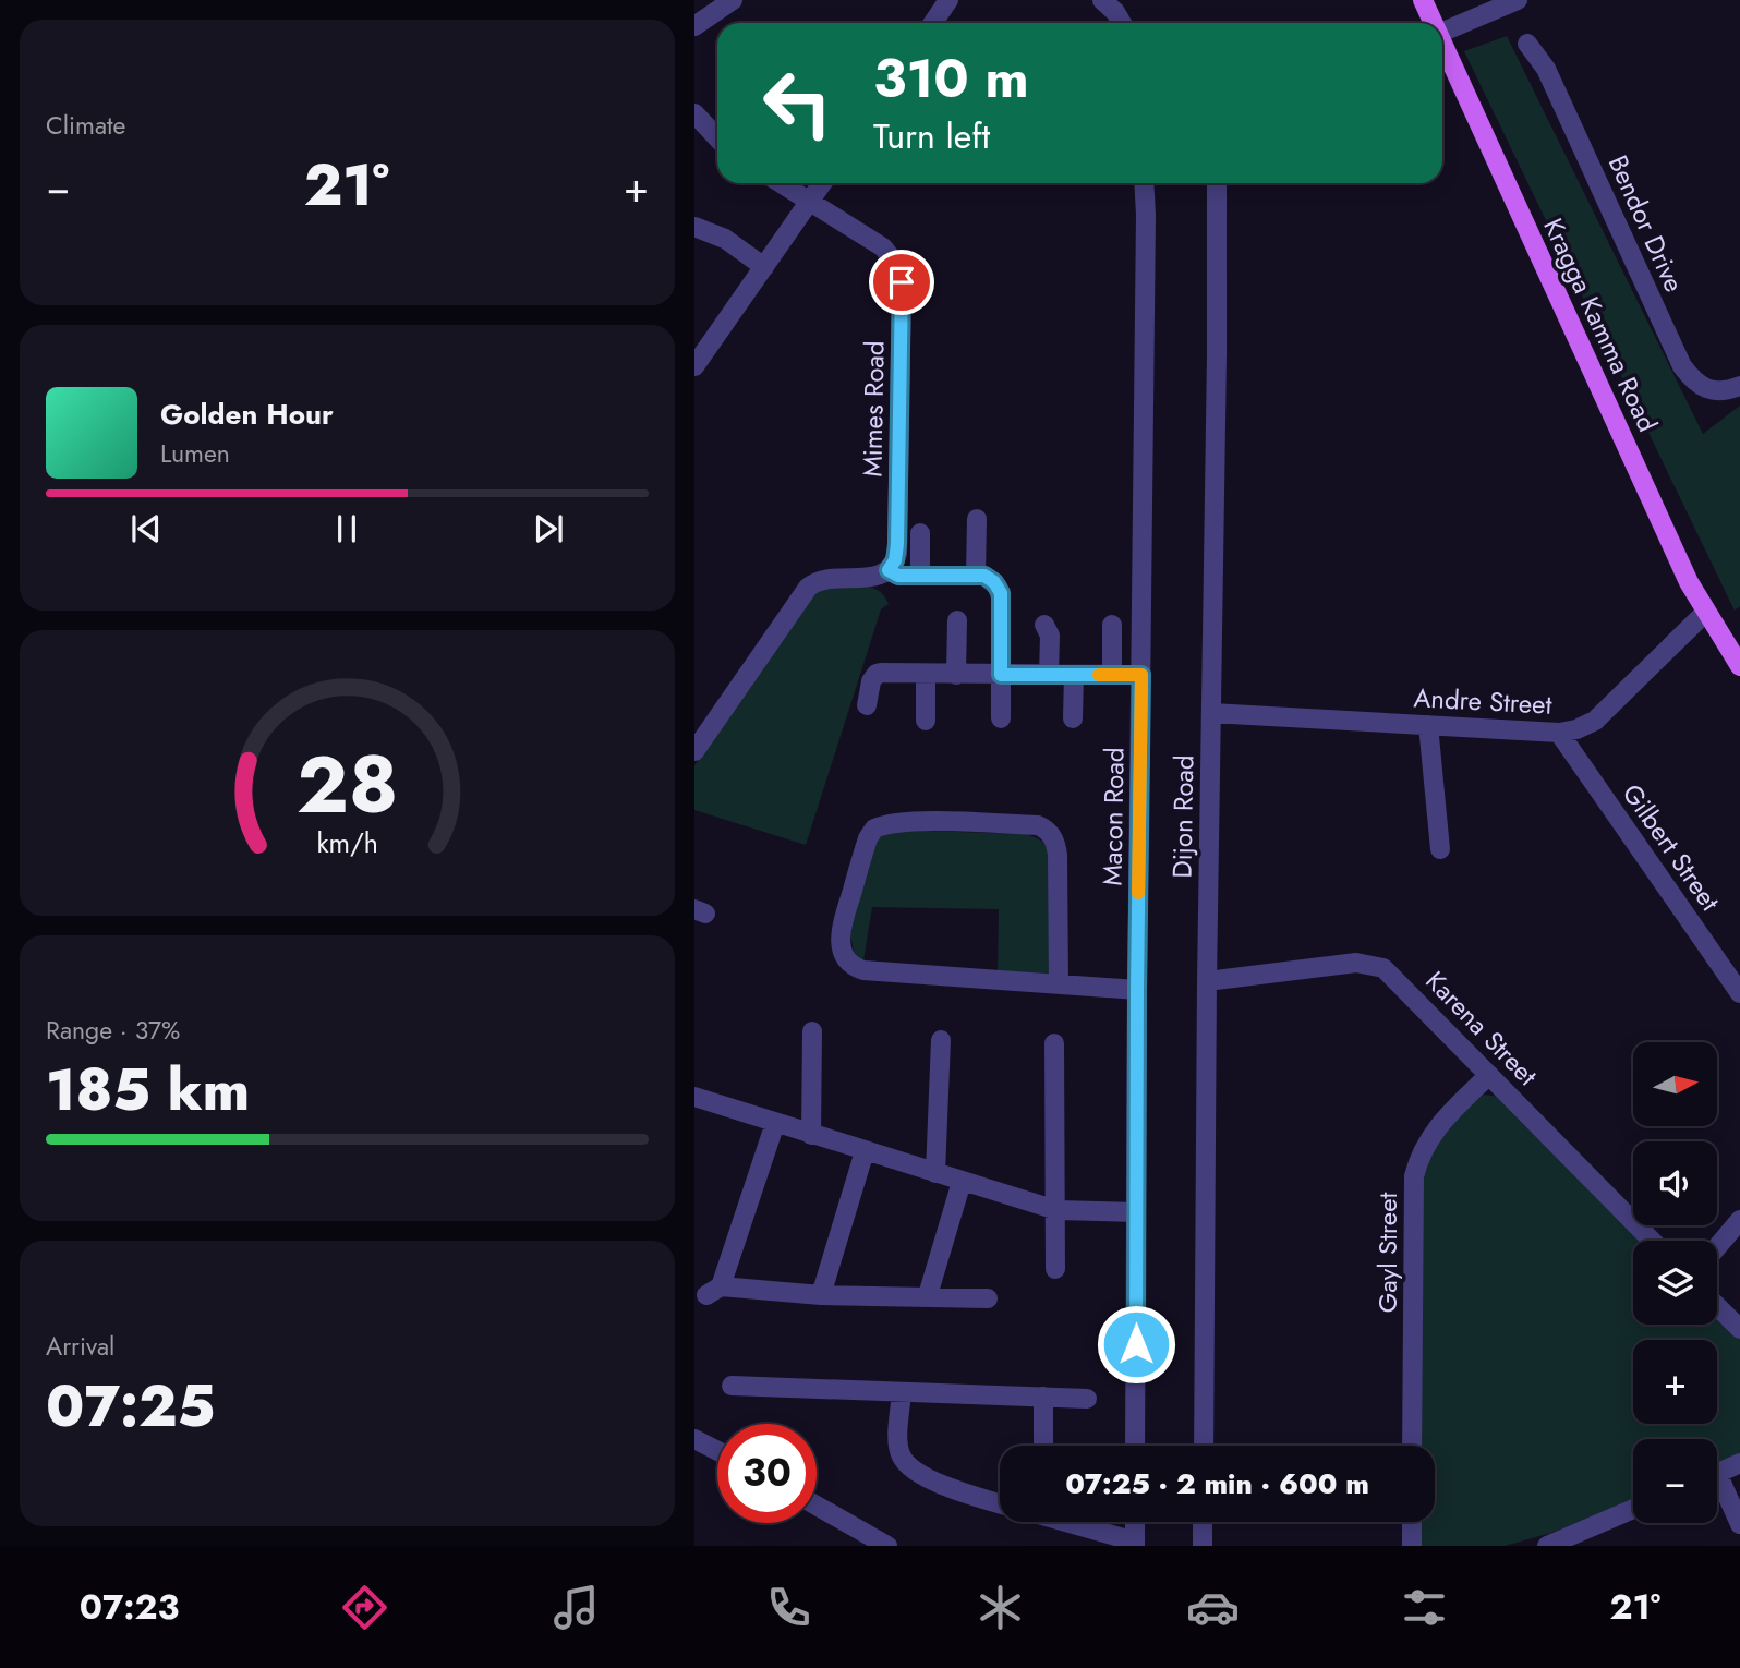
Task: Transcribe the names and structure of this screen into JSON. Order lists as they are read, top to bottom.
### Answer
{
  "streets": {
    "main road": ["Kragga Kamma Road"],
    "street": [
      "Bendor Drive",
      "Mimes Road",
      "Andre Street",
      "Macon Road",
      "Dijon Road",
      "Gilbert Street",
      "Karena Street",
      "Gayl Street"
    ]
  },
  "crossings": [
    ["Kragga Kamma Road", "Andre Street"],
    ["Andre Street", "Dijon Road"],
    ["Andre Street", "Gilbert Street"],
    ["Dijon Road", "Karena Street"],
    ["Karena Street", "Gayl Street"]
  ],
  "north": "right",
  "page": {
    "tile": [
      "Climate",
      ["Range · 37%", "185 km"],
      ["Arrival", "07:25"]
    ],
    "turn": ["310 m", "Turn left"],
    "heat": ["−", "21°", "+"],
    "song": ["Golden Hour", "Lumen"],
    "map_buttons": ["+", "−"],
    "limit": "30",
    "trip": "07:25 · 2 min · 600 m",
    "tabs": ["07:23", "21°"],
    "gauge": ["28", "km/h"]
  }
}
